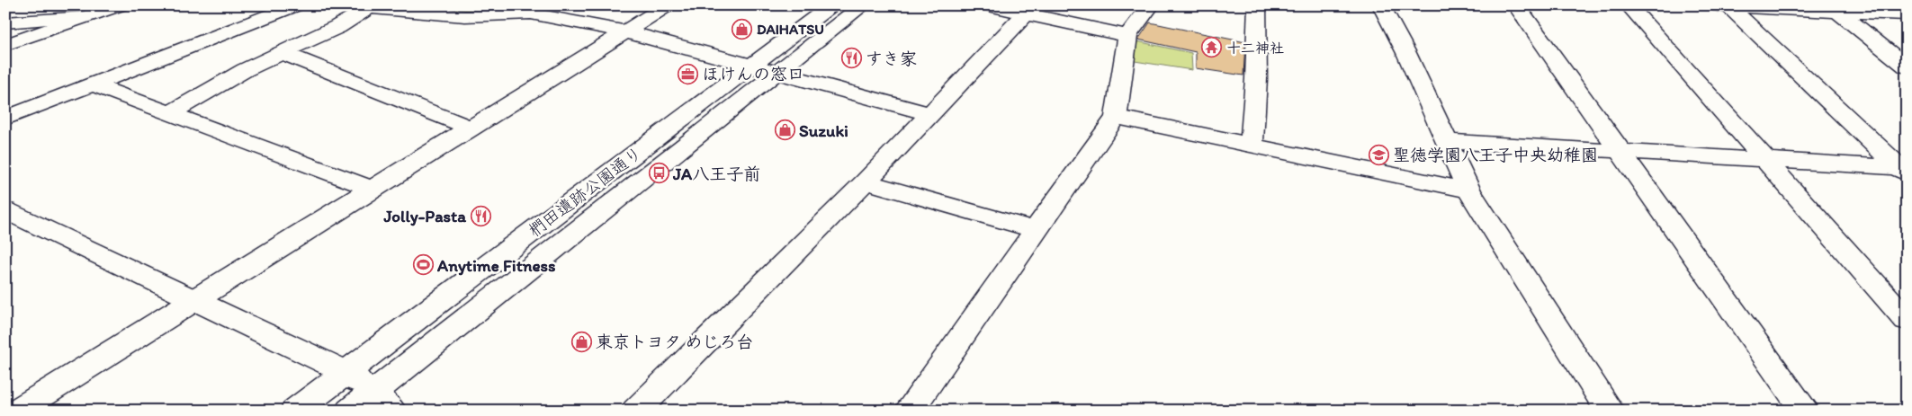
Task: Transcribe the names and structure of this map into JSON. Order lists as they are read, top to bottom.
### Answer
{
  "streets": {
    "street": ["椚田遺跡公園通り"]
  },
  "places": {
    "shop": ["DAIHATSU", "Suzuki", "東京トヨタ めじろ台"],
    "temple": ["十二神社"],
    "restaurant": ["すき家", "Jolly-Pasta"],
    "office": ["ほけんの窓口"],
    "school or university": ["聖徳学園八王子中央幼稚園"],
    "bus stop": ["JA八王子前"],
    "sports": ["Anytime Fitness"]
  }
}
